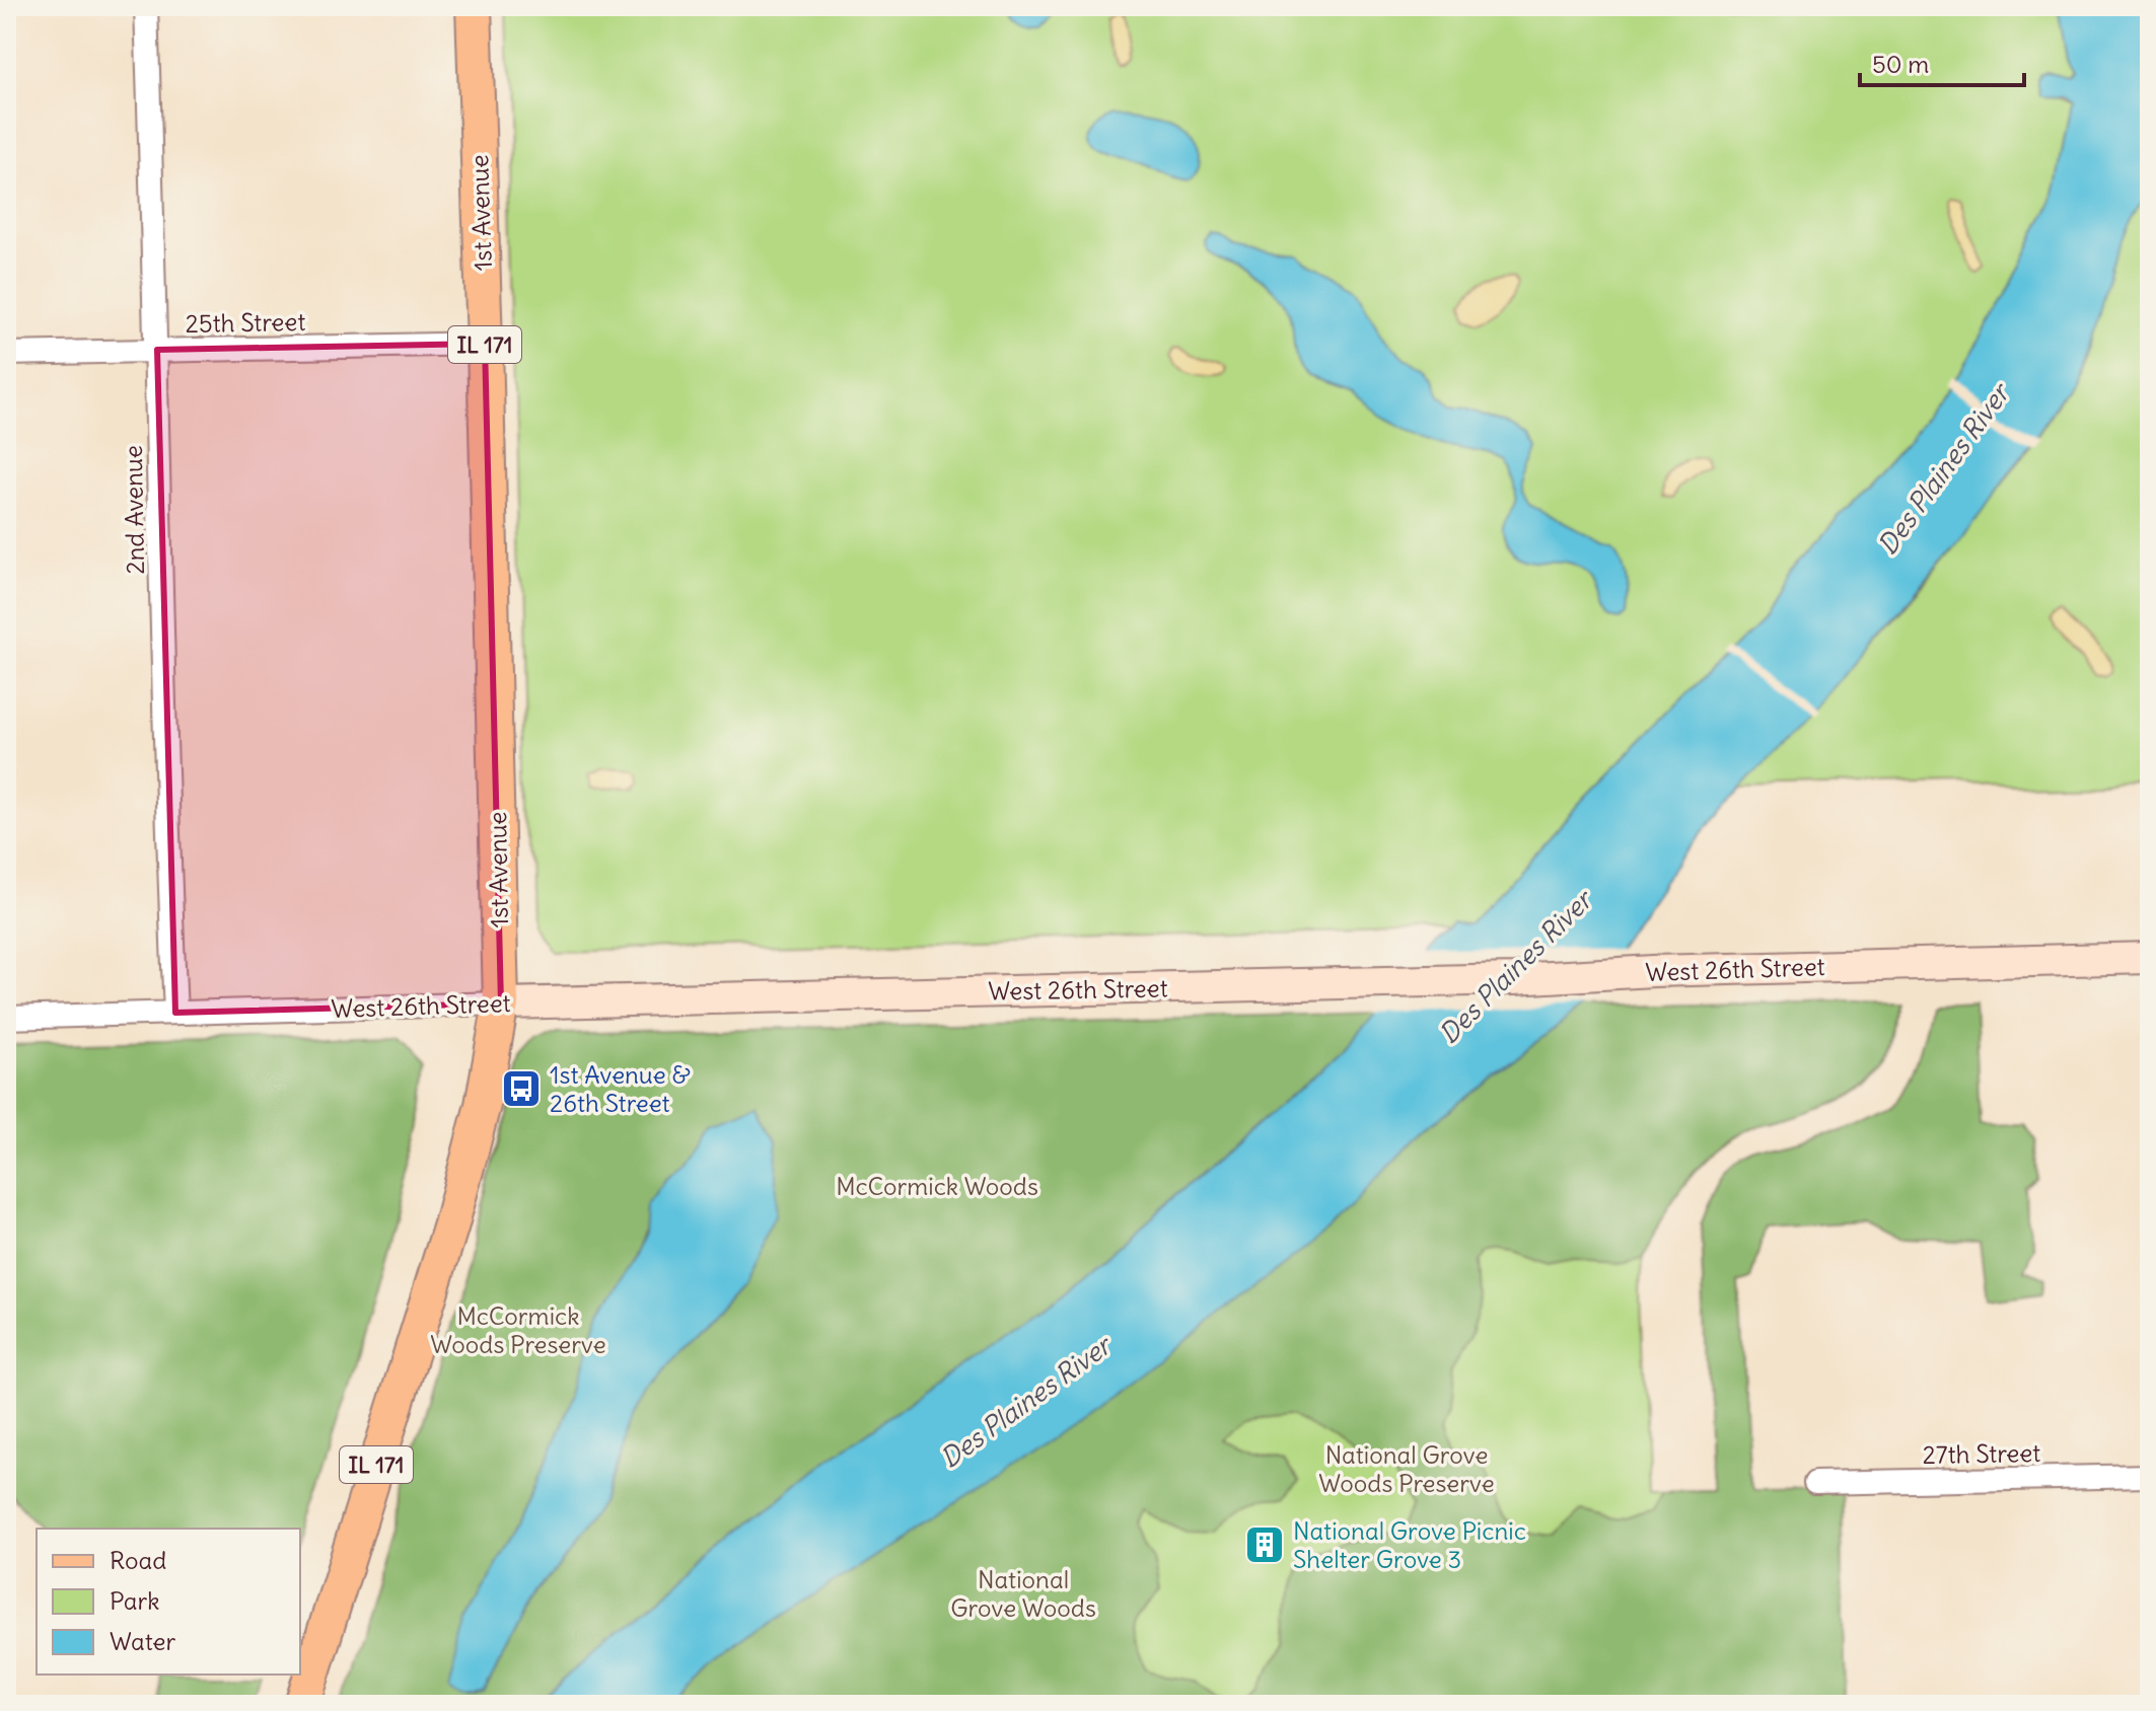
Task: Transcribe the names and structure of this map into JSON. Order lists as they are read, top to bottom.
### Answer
{
  "streets": {
    "main road": ["1st Avenue", "IL 171", "West 26th Street"],
    "street": ["25th Street", "2nd Avenue", "27th Street"]
  },
  "crossings": [
    ["1st Avenue", "25th Street"],
    ["1st Avenue", "West 26th Street"],
    ["25th Street", "2nd Avenue"],
    ["2nd Avenue", "West 26th Street"]
  ],
  "water": ["Des Plaines River"],
  "parks": [
    "McCormick Woods",
    "McCormick Woods Preserve",
    "National Grove Woods Preserve",
    "National Grove Woods"
  ],
  "places": {
    "bus stop": ["1st Avenue & 26th Street"],
    "building": ["National Grove Picnic Shelter Grove 3"]
  },
  "legend": ["Road", "Park", "Water"],
  "scale_bar": "50 m"
}
